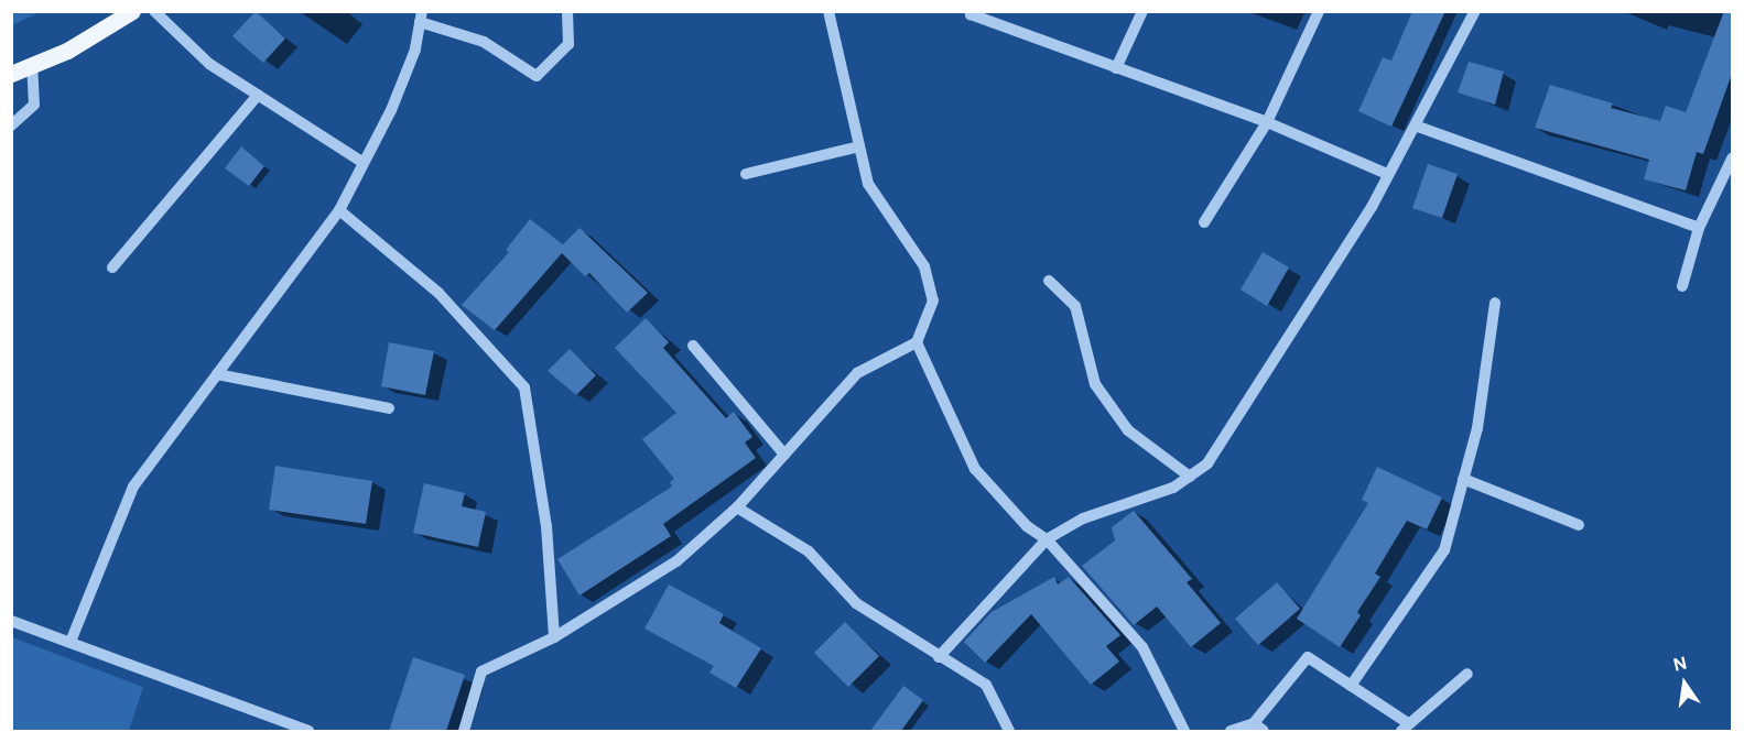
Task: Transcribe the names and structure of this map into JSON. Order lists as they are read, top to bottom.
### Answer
{
  "north": "top"
}
